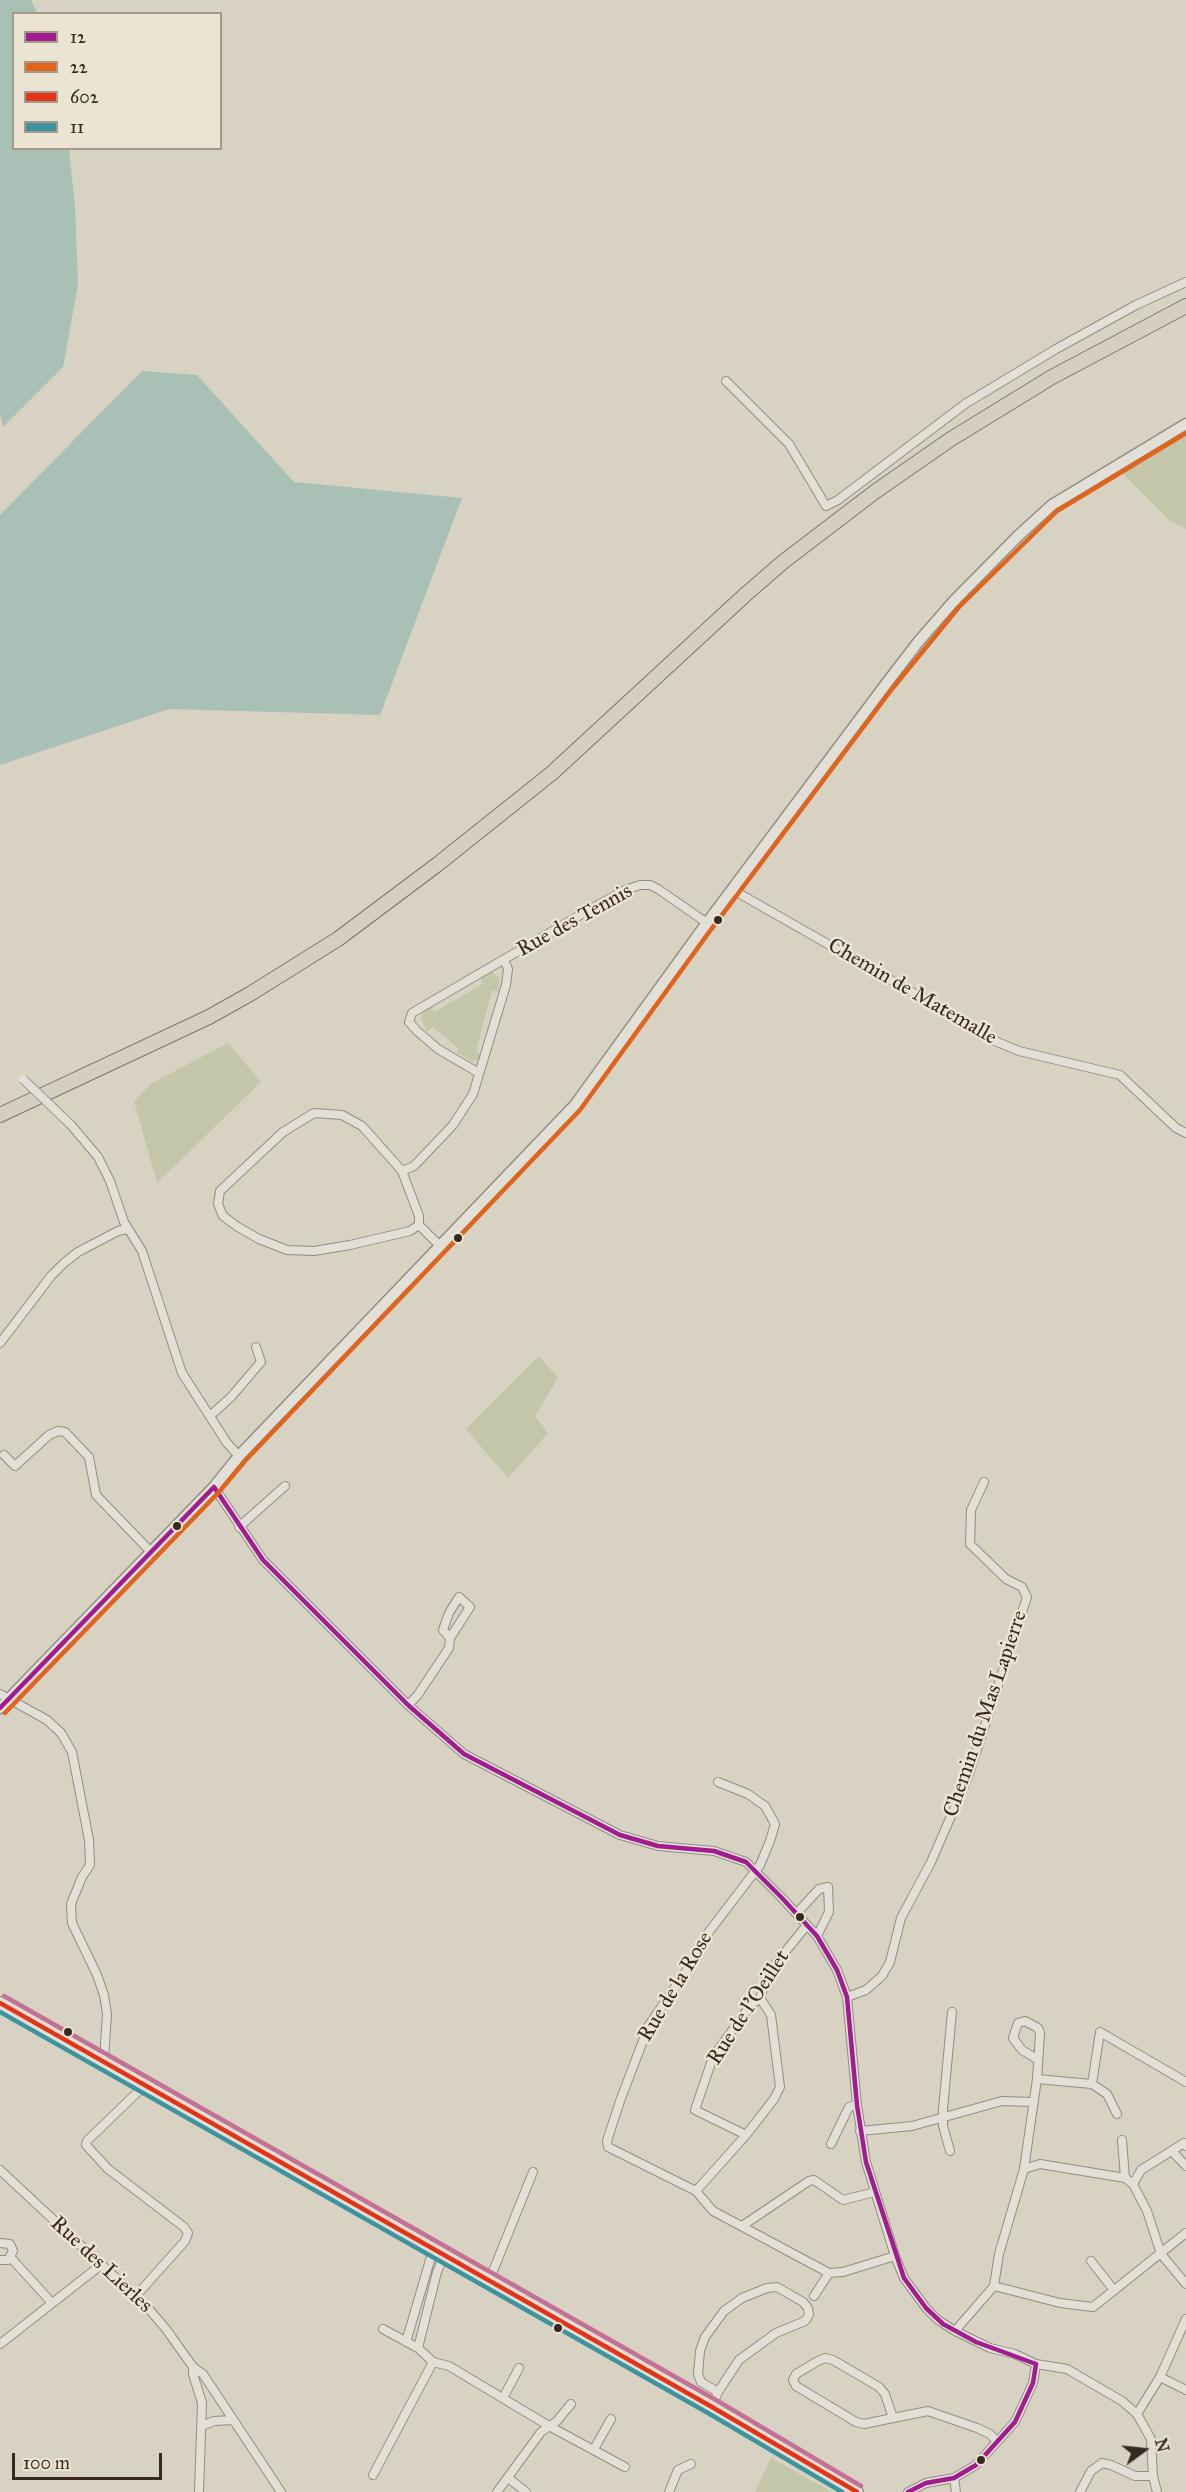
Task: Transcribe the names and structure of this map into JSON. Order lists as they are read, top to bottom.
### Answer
{
  "streets": {
    "street": [
      "Rue des Tennis",
      "Chemin de Matemalle",
      "Chemin du Mas Lapierre",
      "Rue de la Rose",
      "Rue de l'Oeillet",
      "Rue des Lierles"
    ]
  },
  "lines": [
    "transit line 22",
    "transit line 12",
    "transit line 602",
    "transit line 11"
  ],
  "legend": [
    "12",
    "22",
    "602",
    "11"
  ],
  "scale_bar": "100 m",
  "north": "right"
}
